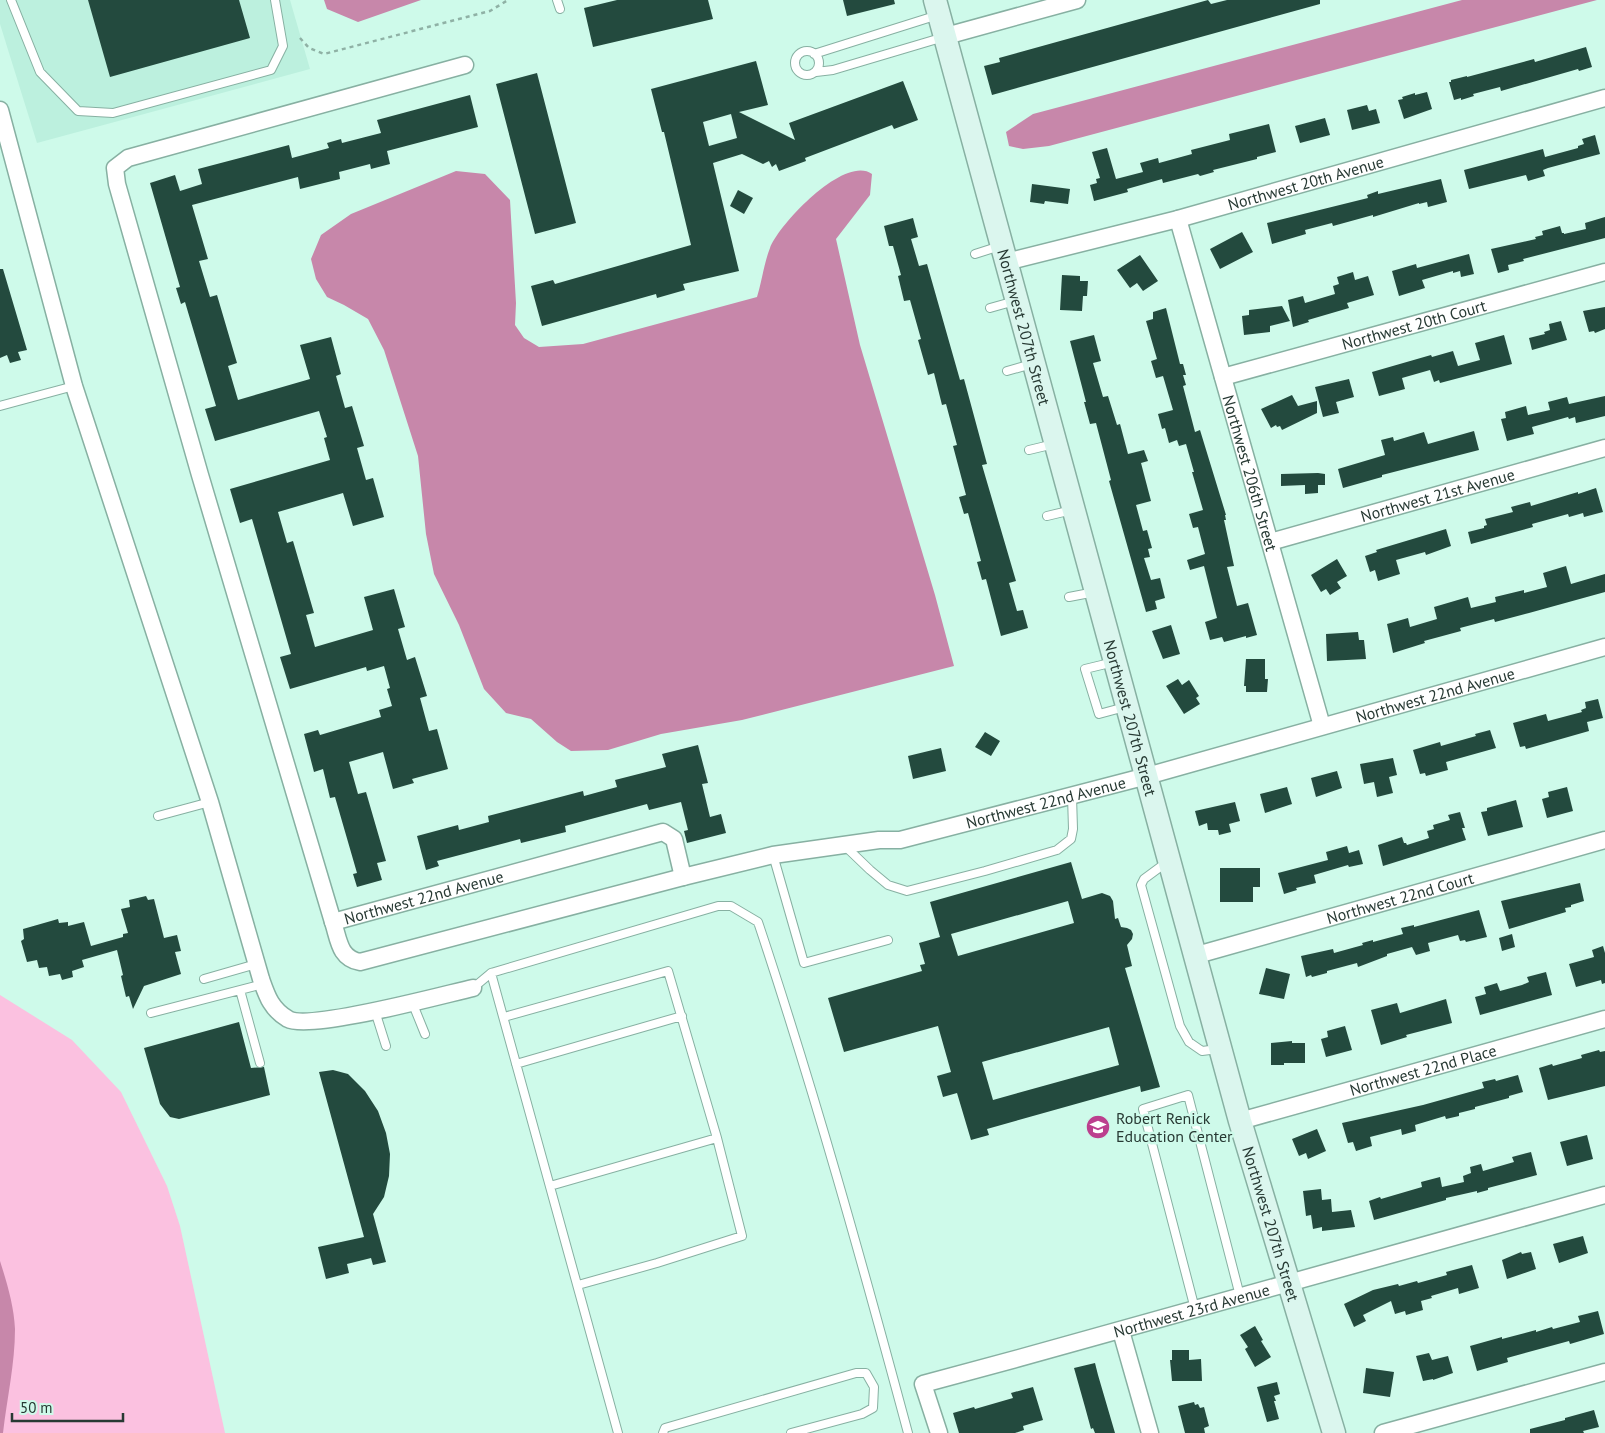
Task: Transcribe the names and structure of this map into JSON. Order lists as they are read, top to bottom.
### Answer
{
  "streets": {
    "street": [
      "Northwest 20th Avenue",
      "Northwest 20th Court",
      "Northwest 207th Street",
      "Northwest 206th Street",
      "Northwest 21st Avenue",
      "Northwest 22nd Avenue",
      "Northwest 22nd Court",
      "Northwest 22nd Place",
      "Northwest 23rd Avenue"
    ]
  },
  "crossings": [
    ["Northwest 20th Avenue", "Northwest 207th Street"],
    ["Northwest 20th Avenue", "Northwest 206th Street"],
    ["Northwest 20th Court", "Northwest 206th Street"],
    ["Northwest 207th Street", "Northwest 22nd Avenue"],
    ["Northwest 207th Street", "Northwest 22nd Court"],
    ["Northwest 207th Street", "Northwest 22nd Place"],
    ["Northwest 207th Street", "Northwest 23rd Avenue"],
    ["Northwest 206th Street", "Northwest 21st Avenue"],
    ["Northwest 206th Street", "Northwest 22nd Avenue"]
  ],
  "places": {
    "school or university": ["Robert Renick Education Center"]
  },
  "scale_bar": "50 m"
}
